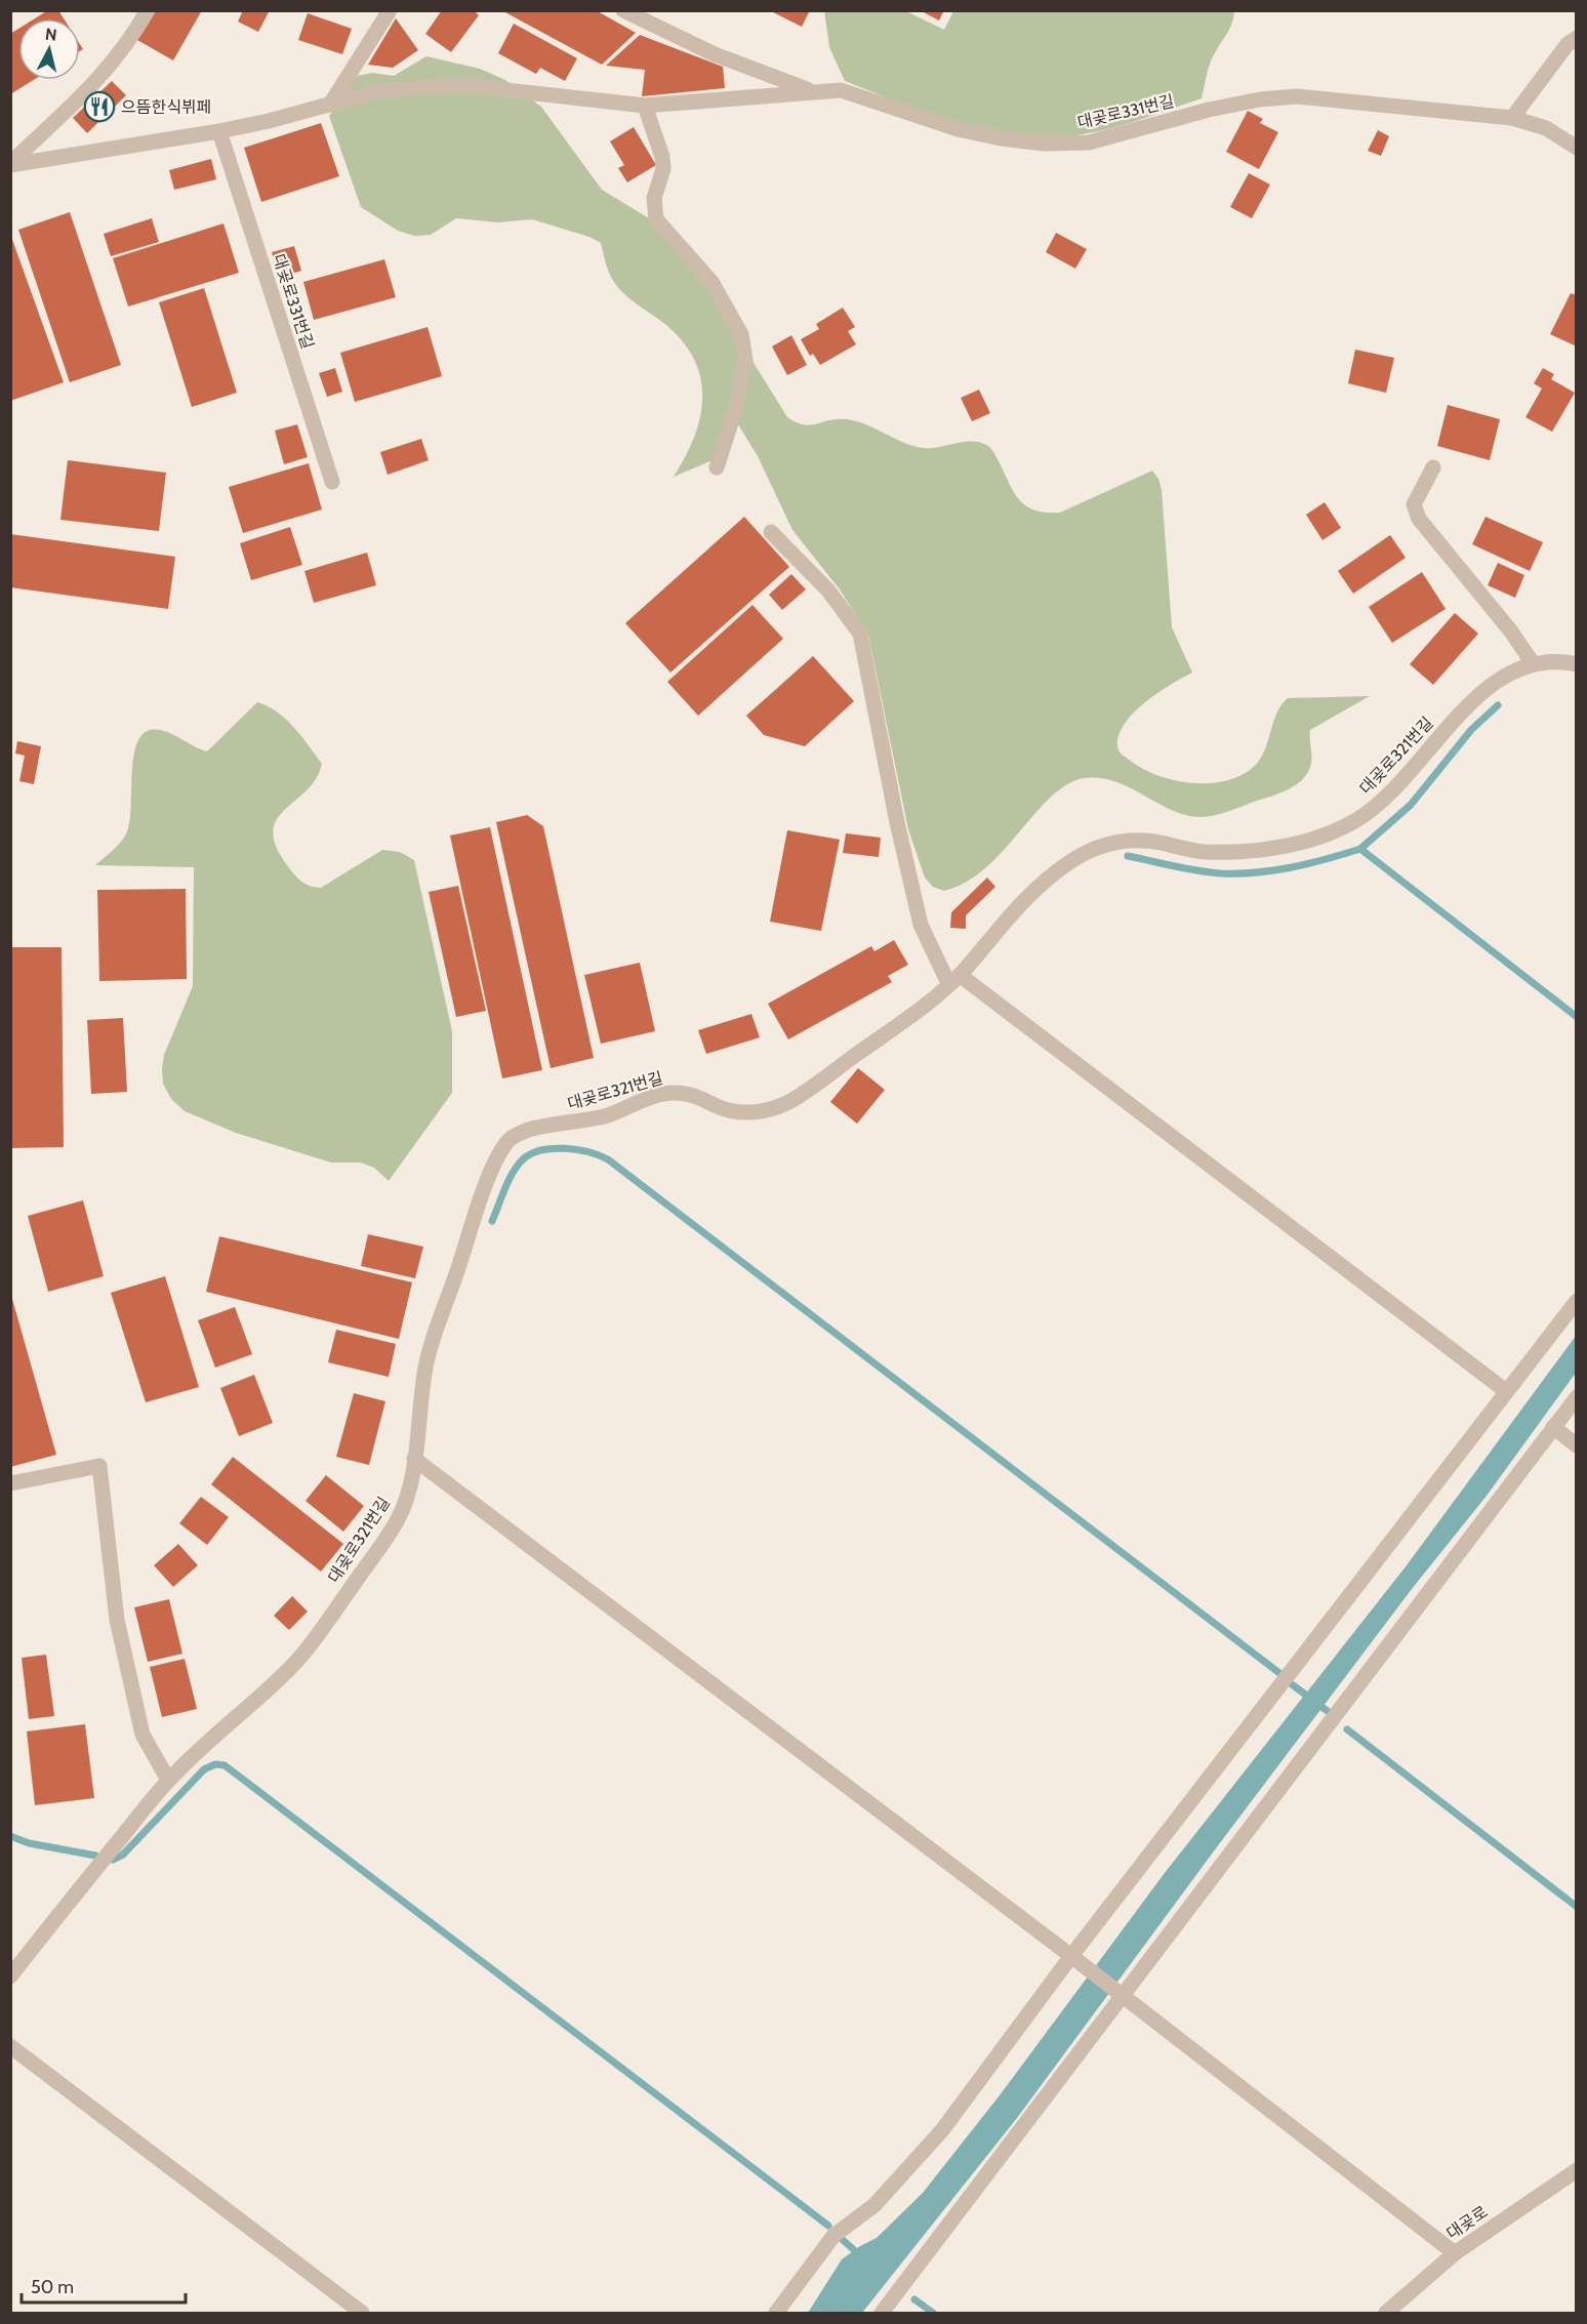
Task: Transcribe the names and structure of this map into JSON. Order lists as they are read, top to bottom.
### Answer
{
  "streets": {
    "lane": ["대곶로331번길", "대곶로321번길", "대곶로"]
  },
  "places": {
    "restaurant": ["으뜸한식뷔페"]
  },
  "scale_bar": "50 m",
  "north": "top"
}
